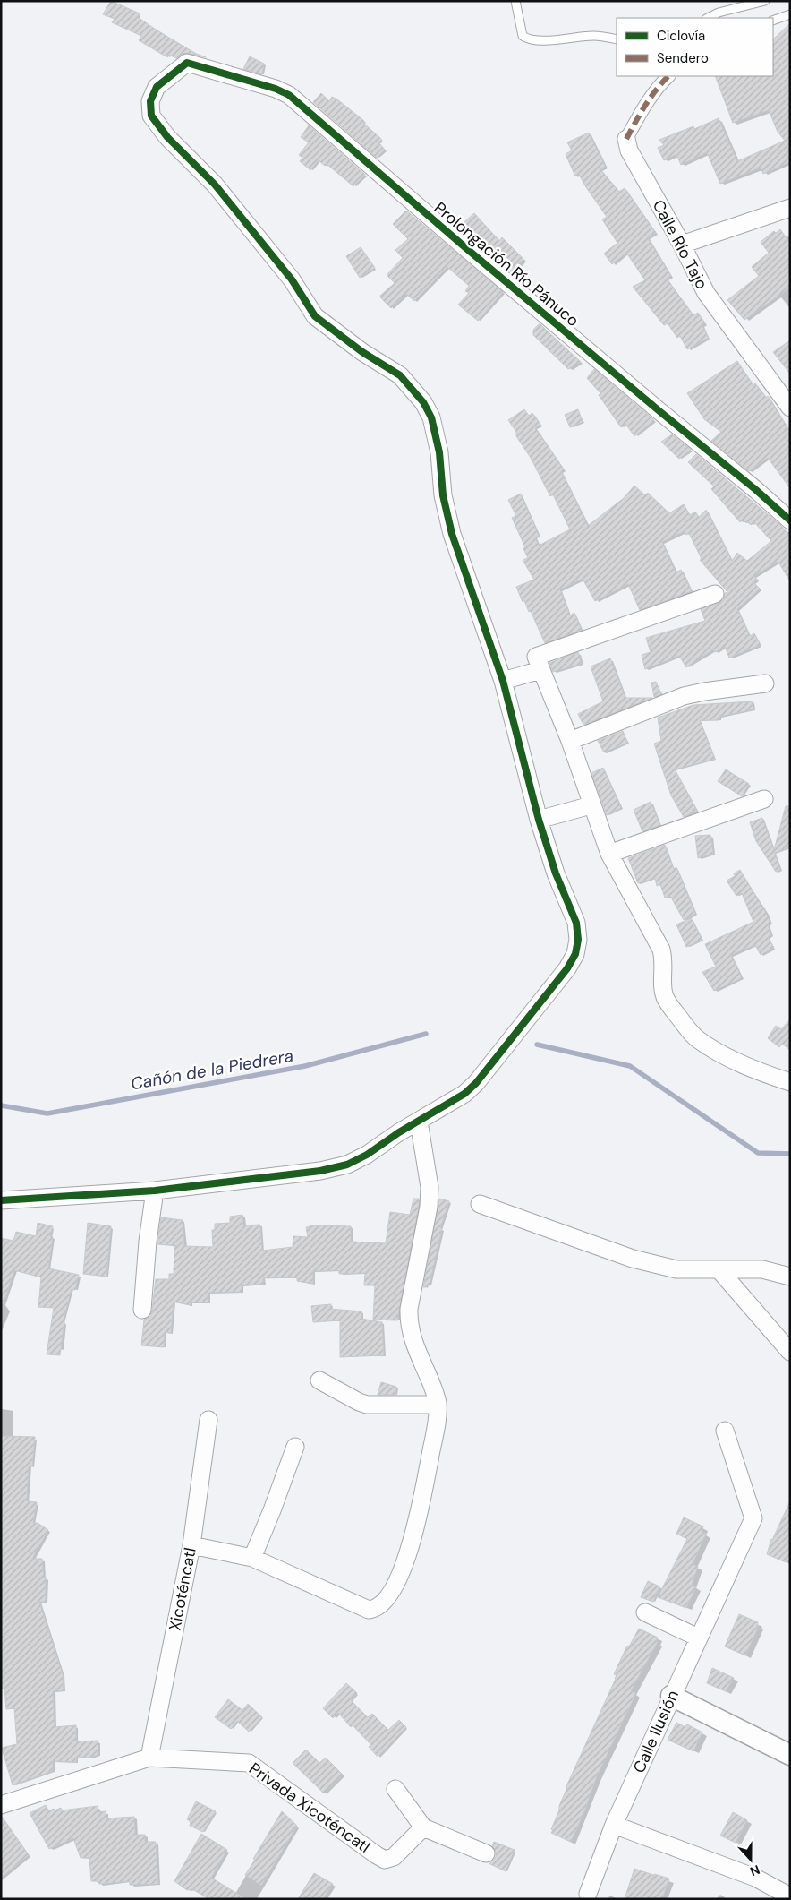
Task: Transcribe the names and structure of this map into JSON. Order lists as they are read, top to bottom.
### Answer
{
  "streets": {
    "street": [
      "Calle Río Tajo",
      "Prolongación Río Pánuco",
      "Xicoténcatl",
      "Calle Ilusión",
      "Privada Xicoténcatl"
    ]
  },
  "crossings": [
    ["Xicoténcatl", "Privada Xicoténcatl"]
  ],
  "water": ["Cañón de la Piedrera"],
  "legend": ["Ciclovía", "Sendero"],
  "north": "bottom"
}
